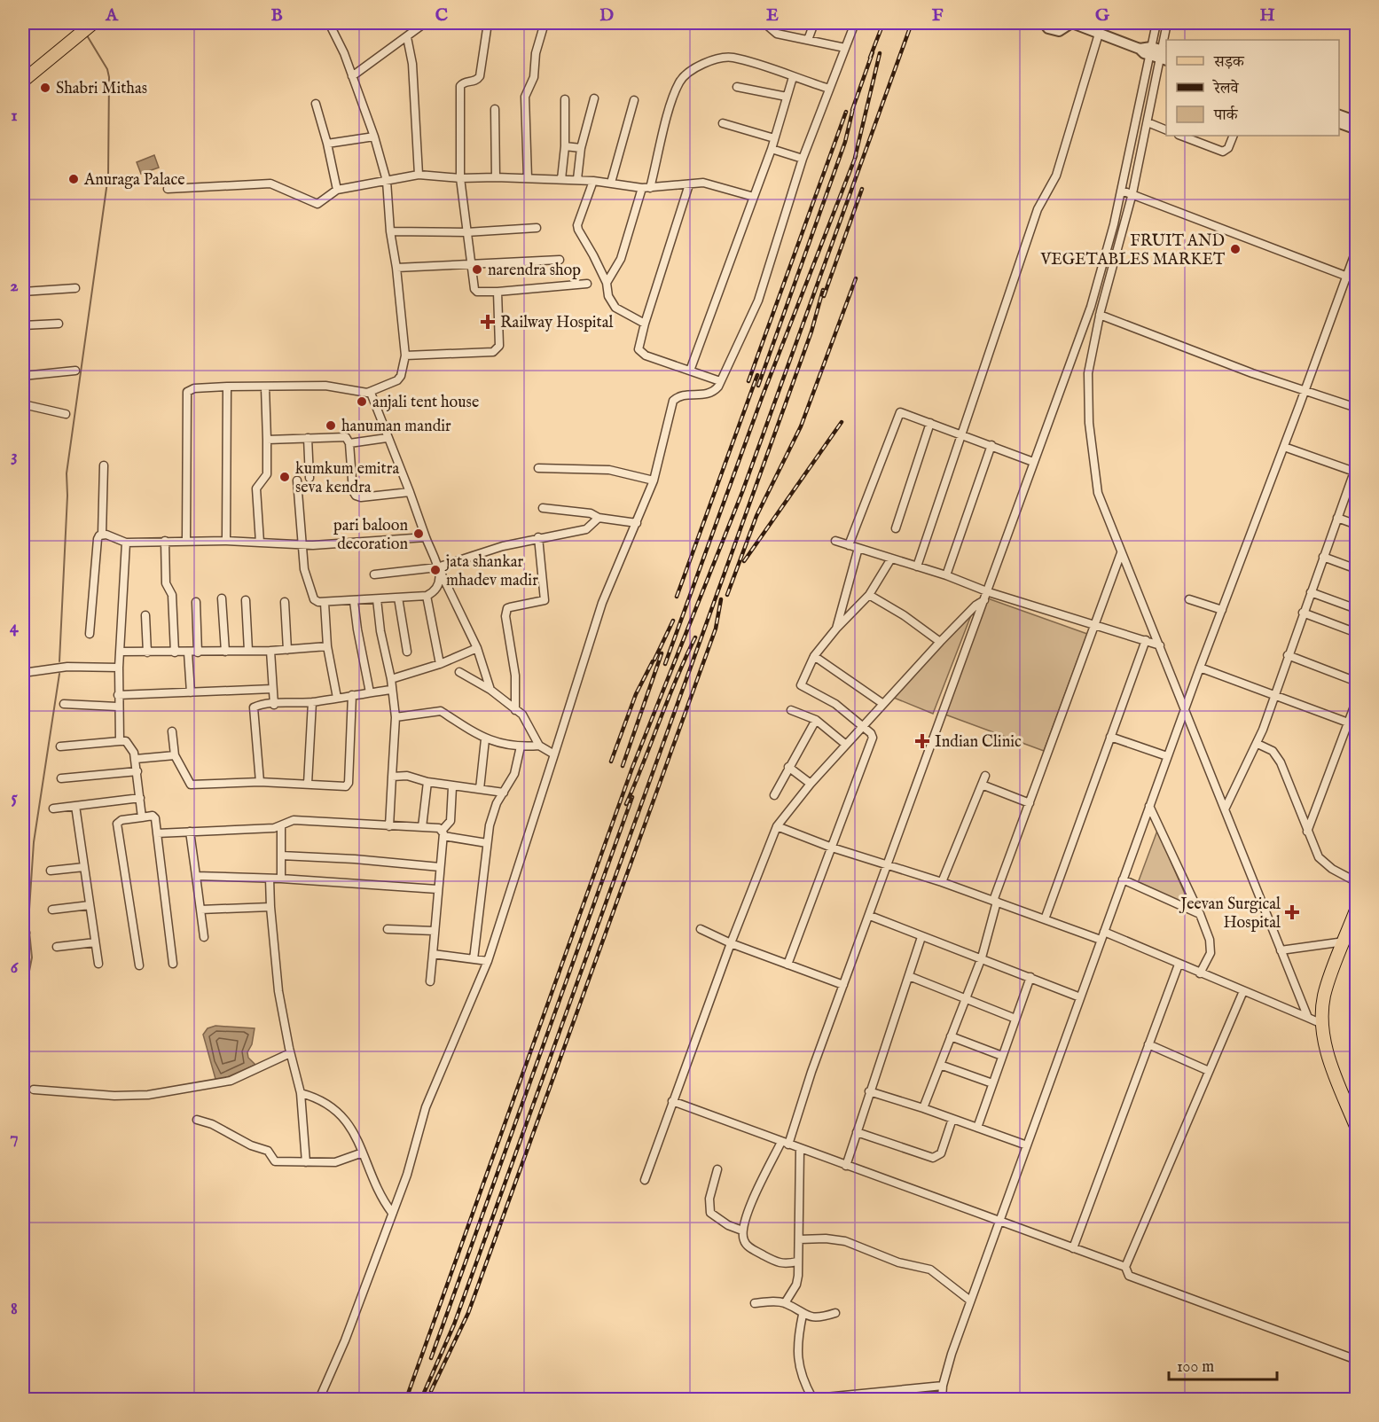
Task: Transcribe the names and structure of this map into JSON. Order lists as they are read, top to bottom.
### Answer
{
  "places": {
    "other": [
      "Shabri Mithas",
      "Anuraga Palace",
      "FRUIT AND VEGETABLES MARKET",
      "narendra shop",
      "anjali tent house",
      "hanuman mandir",
      "kumkum emitra seva kendra",
      "pari baloon decoration",
      "jata shankar mhadev madir"
    ],
    "health": ["Railway Hospital", "Indian Clinic", "Jeevan Surgical Hospital"]
  },
  "legend": ["सड़क", "रेलवे", "पार्क"],
  "scale_bar": "100 m",
  "grid": {
    "columns": [
      "A",
      "B",
      "C",
      "D",
      "E",
      "F",
      "G",
      "H"
    ],
    "rows": [
      "1",
      "2",
      "3",
      "4",
      "5",
      "6",
      "7",
      "8"
    ]
  }
}
